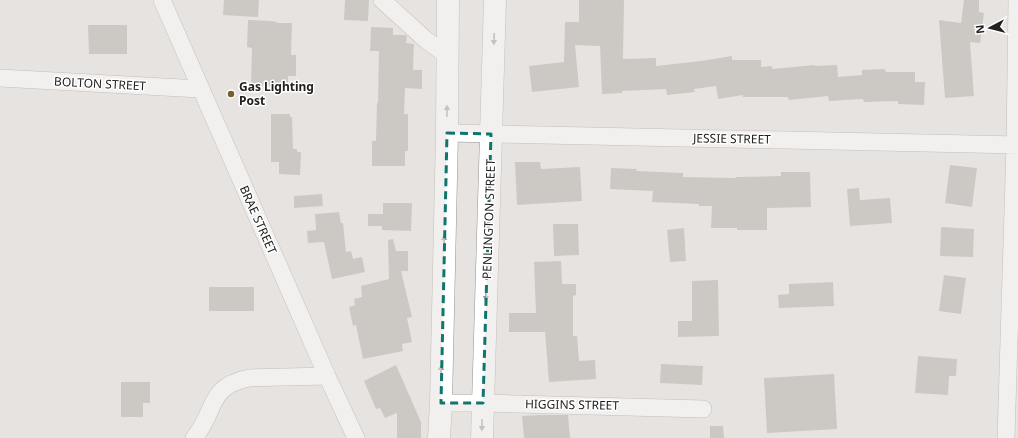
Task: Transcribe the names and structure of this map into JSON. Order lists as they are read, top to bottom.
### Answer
{
  "streets": {
    "street": [
      "BOLTON STREET",
      "JESSIE STREET",
      "PENLINGTON STREET",
      "BRAE STREET",
      "HIGGINS STREET"
    ]
  },
  "crossings": [
    ["BOLTON STREET", "BRAE STREET"],
    ["JESSIE STREET", "PENLINGTON STREET"],
    ["PENLINGTON STREET", "HIGGINS STREET"]
  ],
  "places": ["Gas Lighting Post"],
  "north": "left"
}
